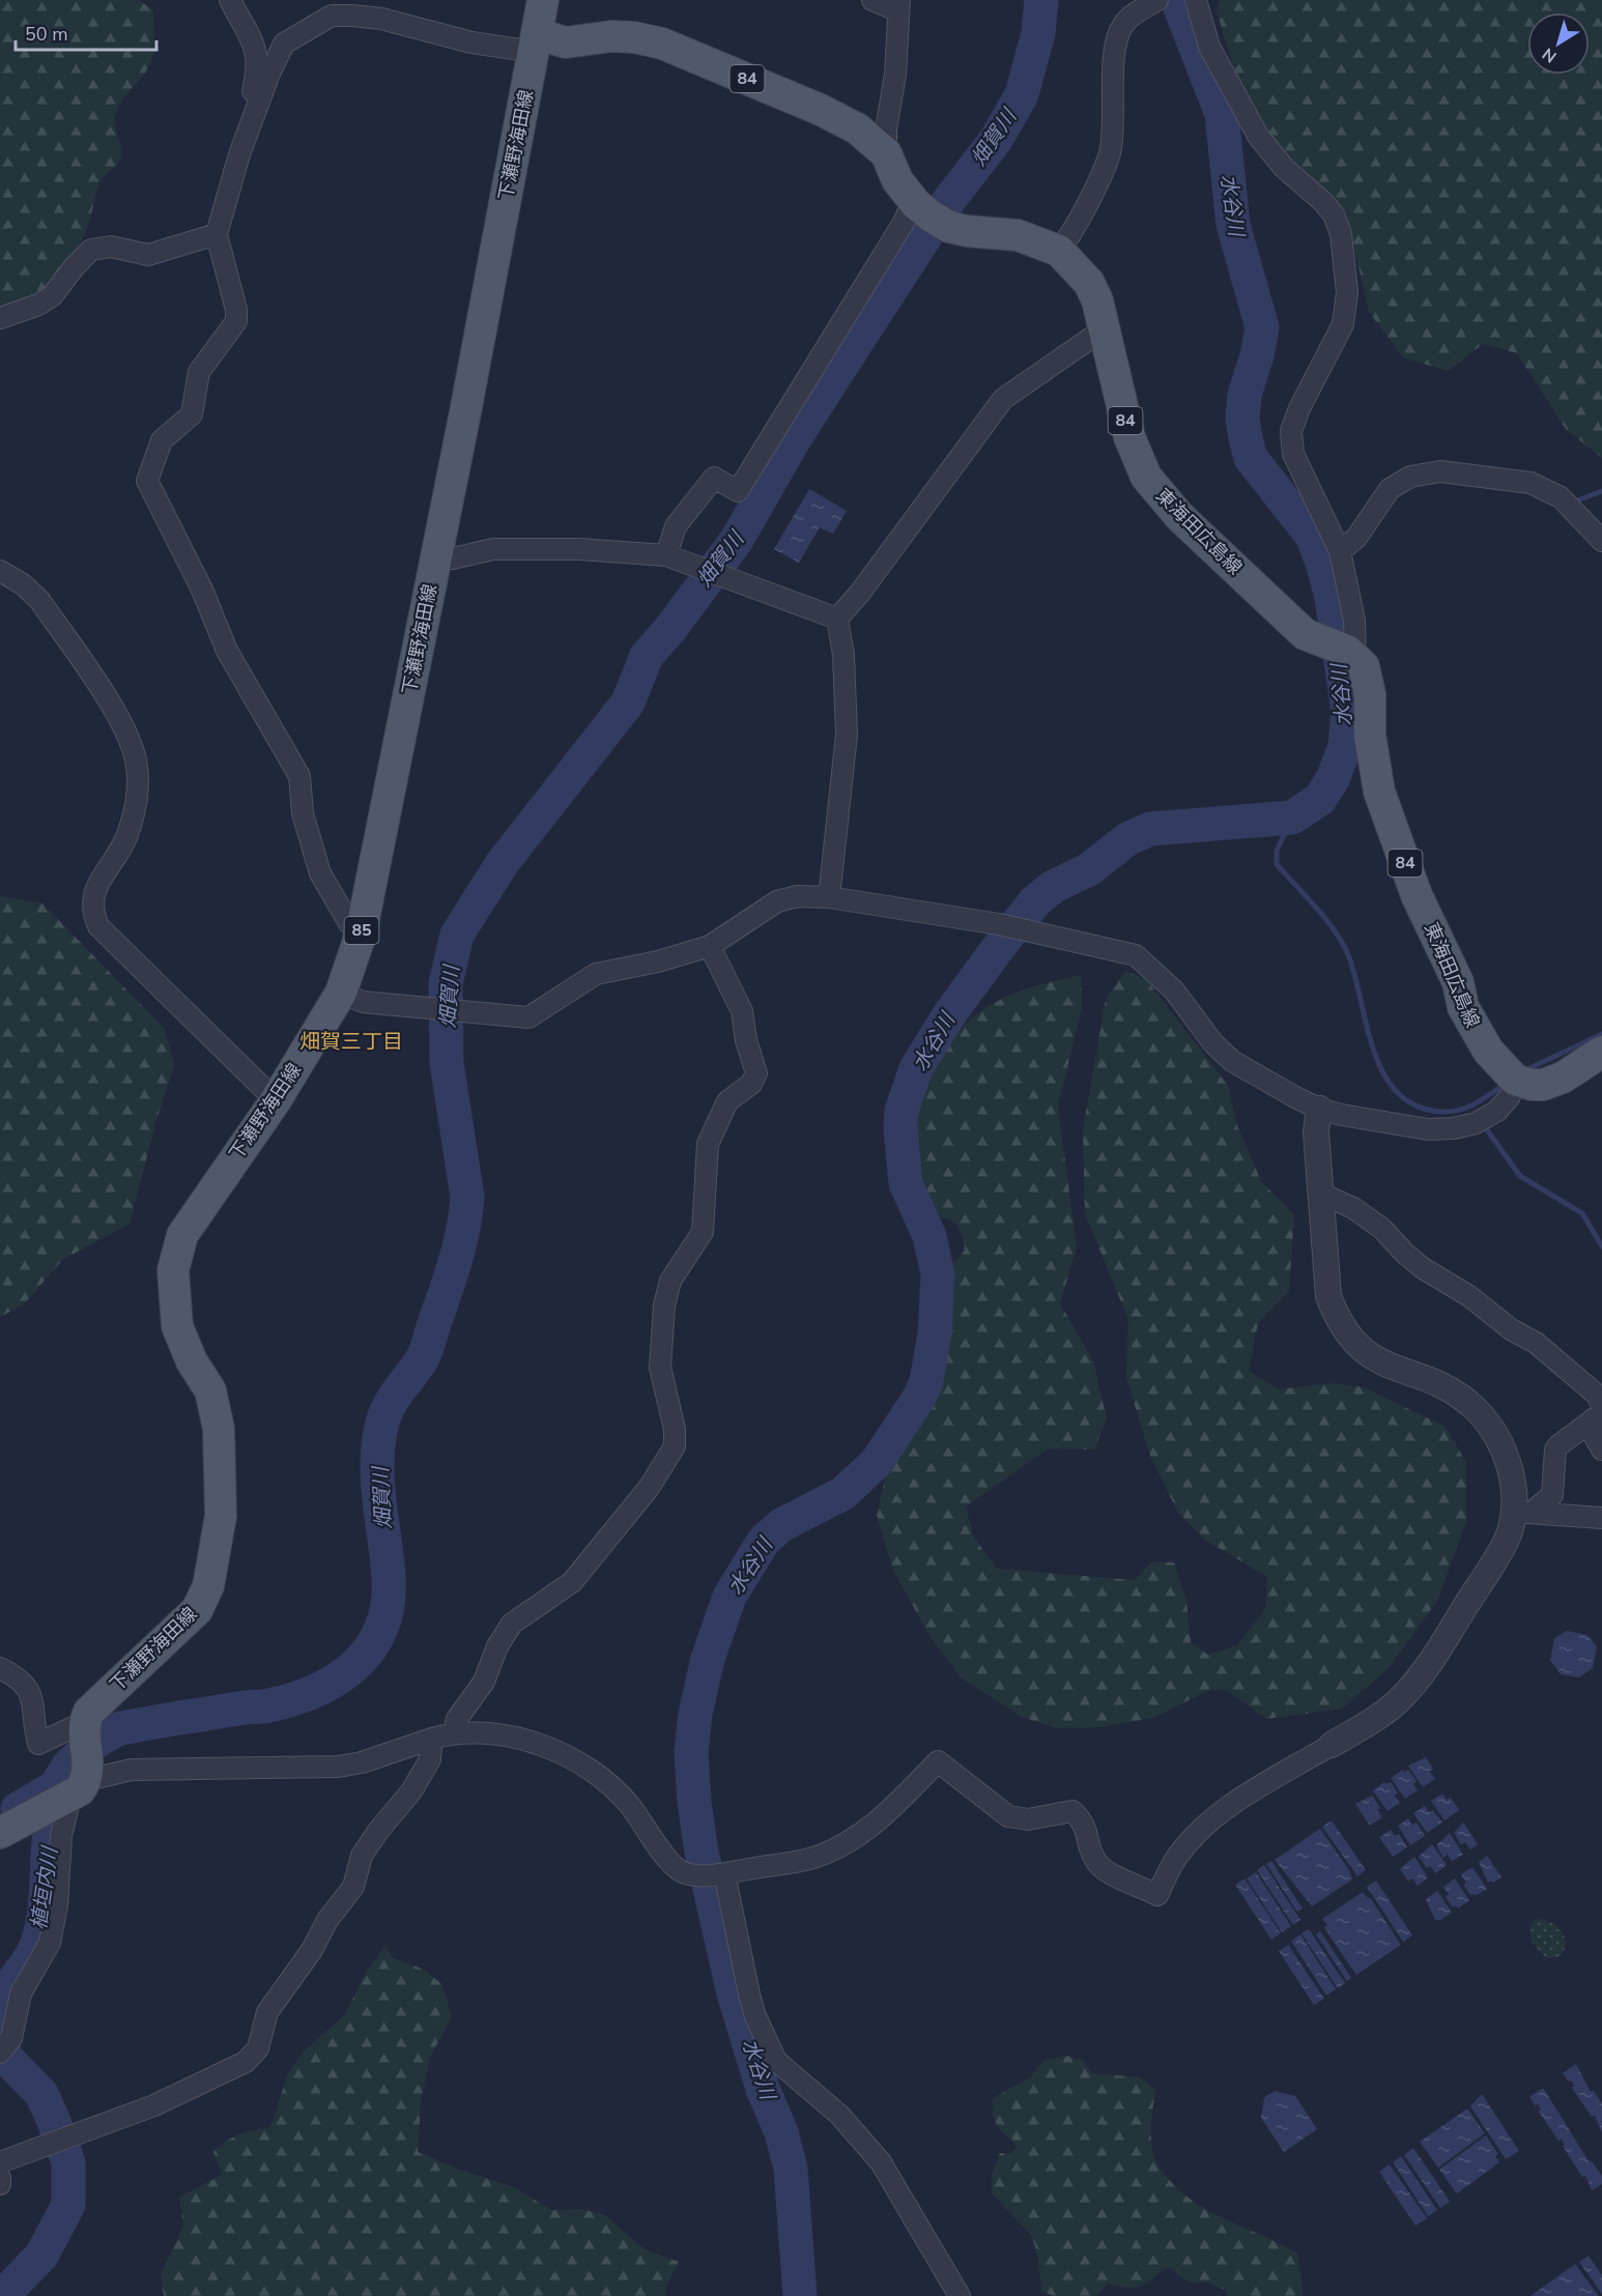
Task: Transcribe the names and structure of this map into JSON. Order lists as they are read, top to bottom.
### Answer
{
  "streets": {
    "main road": [
      "84",
      "下瀬野海田線",
      "東海田広島線",
      "85"
    ]
  },
  "crossings": [
    ["下瀬野海田線", "東海田広島線"]
  ],
  "districts": ["畑賀三丁目"],
  "water": ["畑賀川", "水谷川", "植垣内川"],
  "scale_bar": "50 m",
  "north": "bottom left"
}
